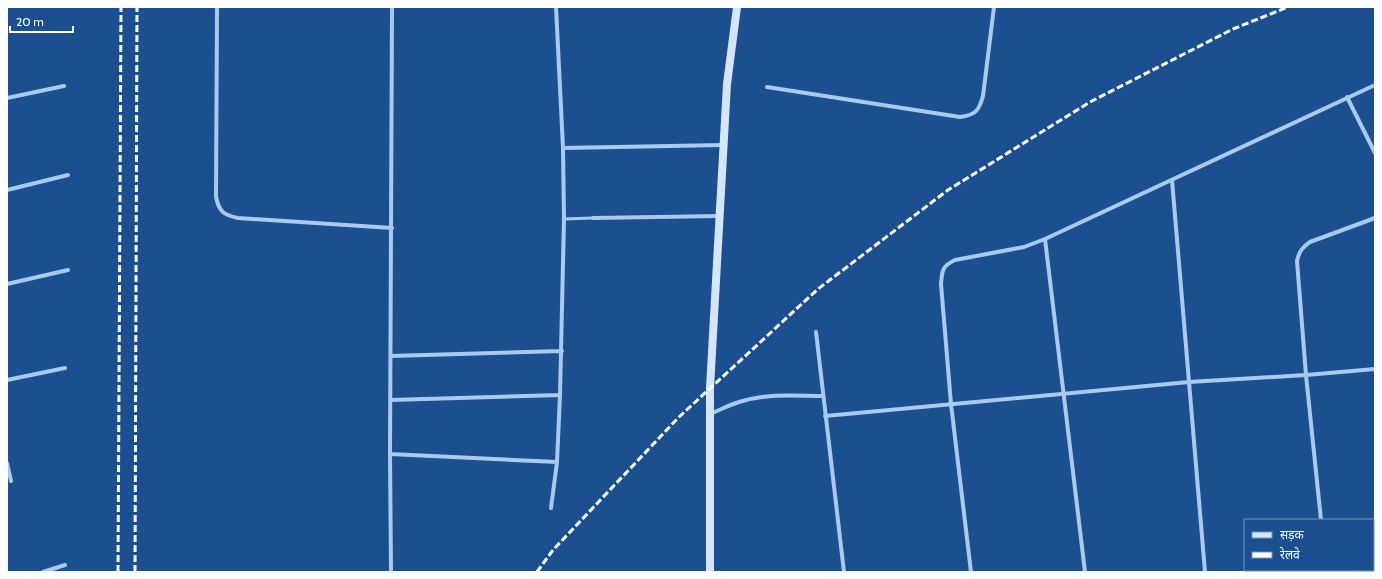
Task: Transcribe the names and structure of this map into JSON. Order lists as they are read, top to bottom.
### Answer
{
  "legend": ["सड़क", "रेलवे"],
  "scale_bar": "20 m"
}
